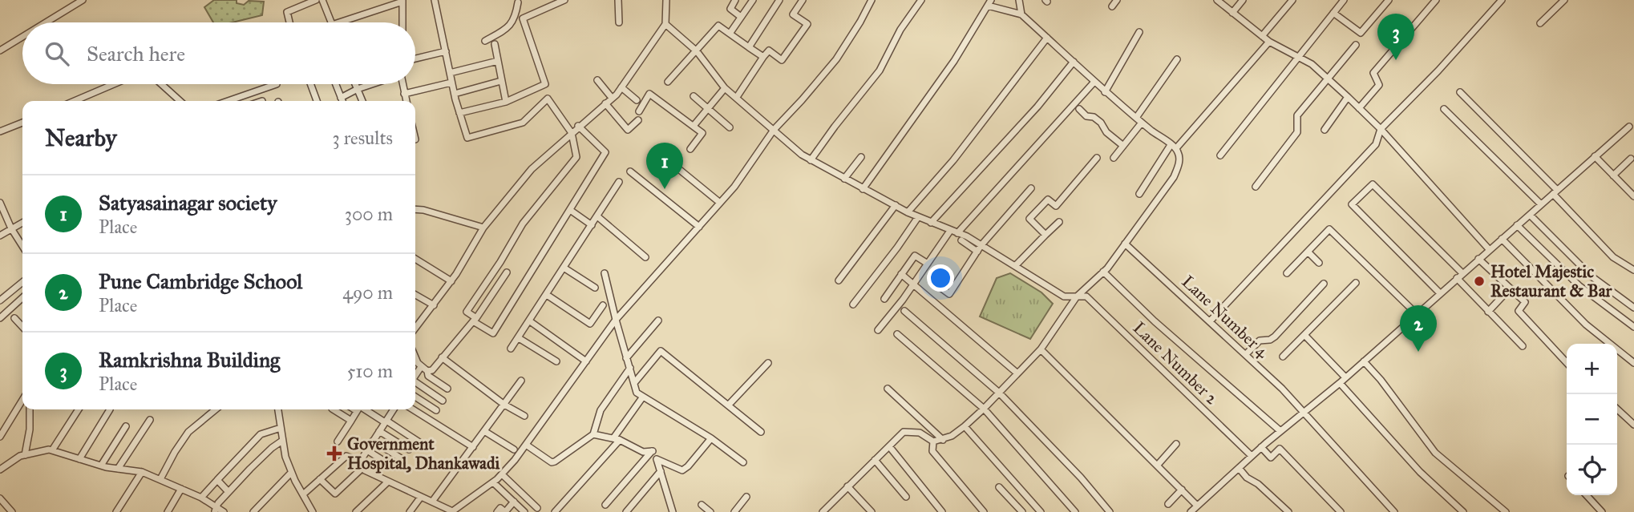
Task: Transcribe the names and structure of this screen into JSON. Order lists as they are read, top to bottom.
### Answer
{
  "streets": {
    "street": ["Lane Number 4", "Lane Number 2"]
  },
  "places": {
    "other": ["Hotel Majestic Restaurant & Bar"],
    "health": ["Government Hospital, Dhankawadi"]
  },
  "page": {
    "pins": ["3", "1", "2"],
    "search": "Search here",
    "heading": ["Nearby", "3 results"],
    "list": [
      {
        "mark": "1",
        "name": "Satyasainagar society",
        "note": "Place",
        "value": "300 m"
      },
      {
        "mark": "2",
        "name": "Pune Cambridge School",
        "note": "Place",
        "value": "490 m"
      },
      {
        "mark": "3",
        "name": "Ramkrishna Building",
        "note": "Place",
        "value": "510 m"
      }
    ],
    "map_buttons": ["+", "−"]
  }
}
